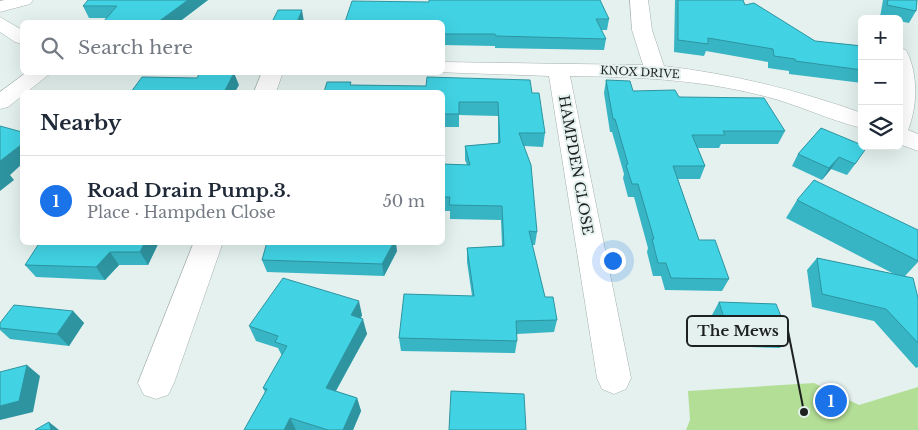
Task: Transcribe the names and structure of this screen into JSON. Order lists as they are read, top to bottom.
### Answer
{
  "streets": {
    "street": ["KNOX DRIVE", "HAMPDEN CLOSE"]
  },
  "crossings": [
    ["KNOX DRIVE", "HAMPDEN CLOSE"]
  ],
  "places": ["The Mews"],
  "page": {
    "map_buttons": ["+", "−"],
    "search": "Search here",
    "heading": "Nearby",
    "list": [
      {
        "mark": "1",
        "name": "Road Drain Pump.3.",
        "note": "Place · Hampden Close",
        "value": "50 m"
      }
    ],
    "pins": "1"
  }
}
